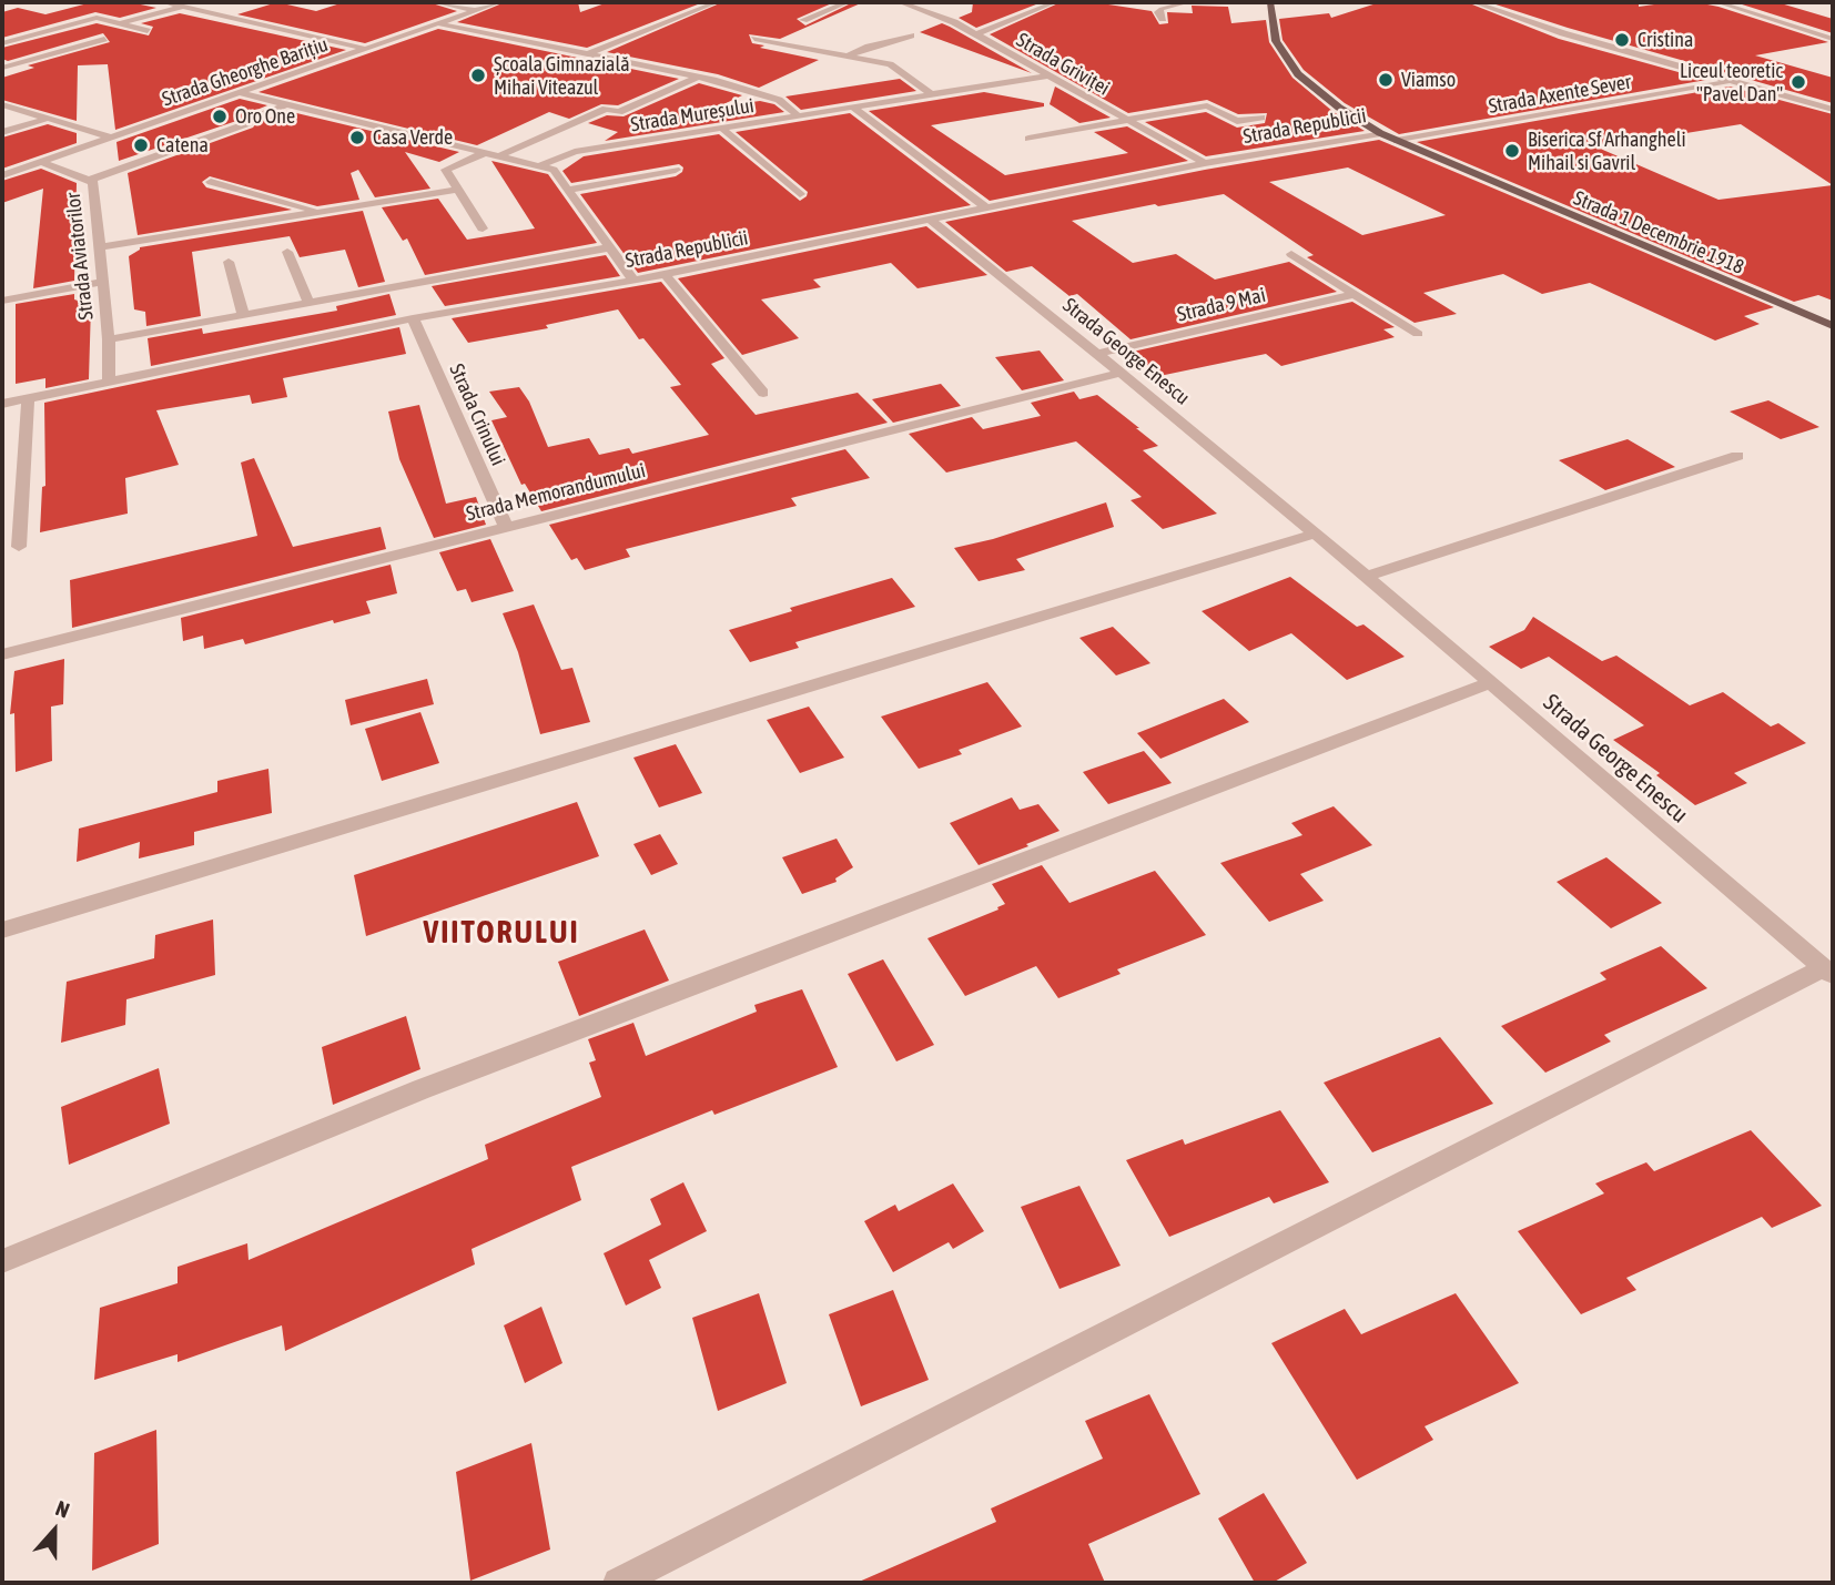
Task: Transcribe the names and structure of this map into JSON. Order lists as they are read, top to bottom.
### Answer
{
  "streets": {
    "main road": ["Strada 1 Decembrie 1918"],
    "street": [
      "Strada Griviței",
      "Strada Gheorghe Barițiu",
      "Strada Axente Sever",
      "Strada Mureșului",
      "Strada Republicii",
      "Strada Aviatorilor",
      "Strada 9 Mai",
      "Strada George Enescu",
      "Strada Crinului",
      "Strada Memorandumului"
    ]
  },
  "crossings": [
    ["Strada Griviței", "Strada Mureșului"],
    ["Strada Griviței", "Strada Republicii"],
    ["Strada Gheorghe Barițiu", "Strada Aviatorilor"],
    ["Strada Axente Sever", "Strada 1 Decembrie 1918"],
    ["Strada Republicii", "Strada 1 Decembrie 1918"],
    ["Strada Republicii", "Strada Aviatorilor"],
    ["Strada Republicii", "Strada George Enescu"],
    ["Strada Republicii", "Strada Crinului"],
    ["Strada 9 Mai", "Strada George Enescu"],
    ["Strada George Enescu", "Strada Memorandumului"],
    ["Strada Crinului", "Strada Memorandumului"]
  ],
  "districts": ["VIITORULUI"],
  "places": [
    "Cristina",
    "Școala Gimnazială Mihai Viteazul",
    "Viamso",
    "Liceul teoretic \"Pavel Dan\"",
    "Oro One",
    "Casa Verde",
    "Catena",
    "Biserica Sf Arhangheli Mihail si Gavril"
  ],
  "north": "top"
}
